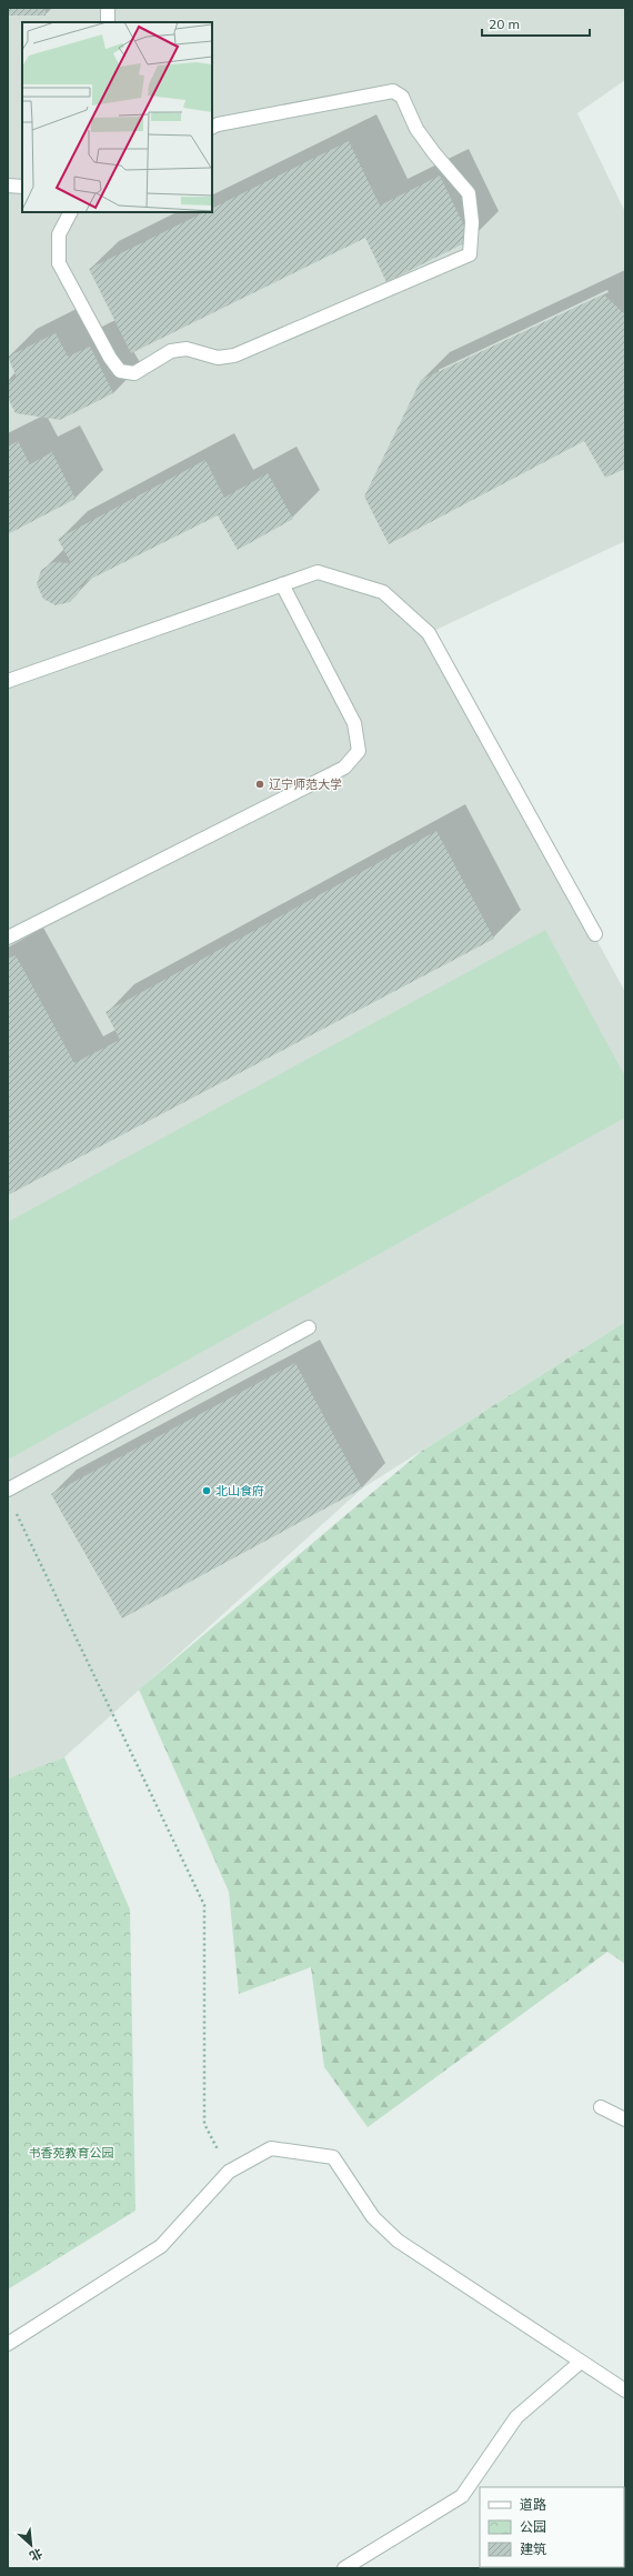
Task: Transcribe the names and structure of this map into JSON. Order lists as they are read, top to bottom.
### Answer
{
  "parks": ["书香苑教育公园"],
  "places": ["辽宁师范大学", "北山食府"],
  "legend": ["道路", "公园", "建筑"],
  "scale_bar": "20 m",
  "north": "bottom right"
}
